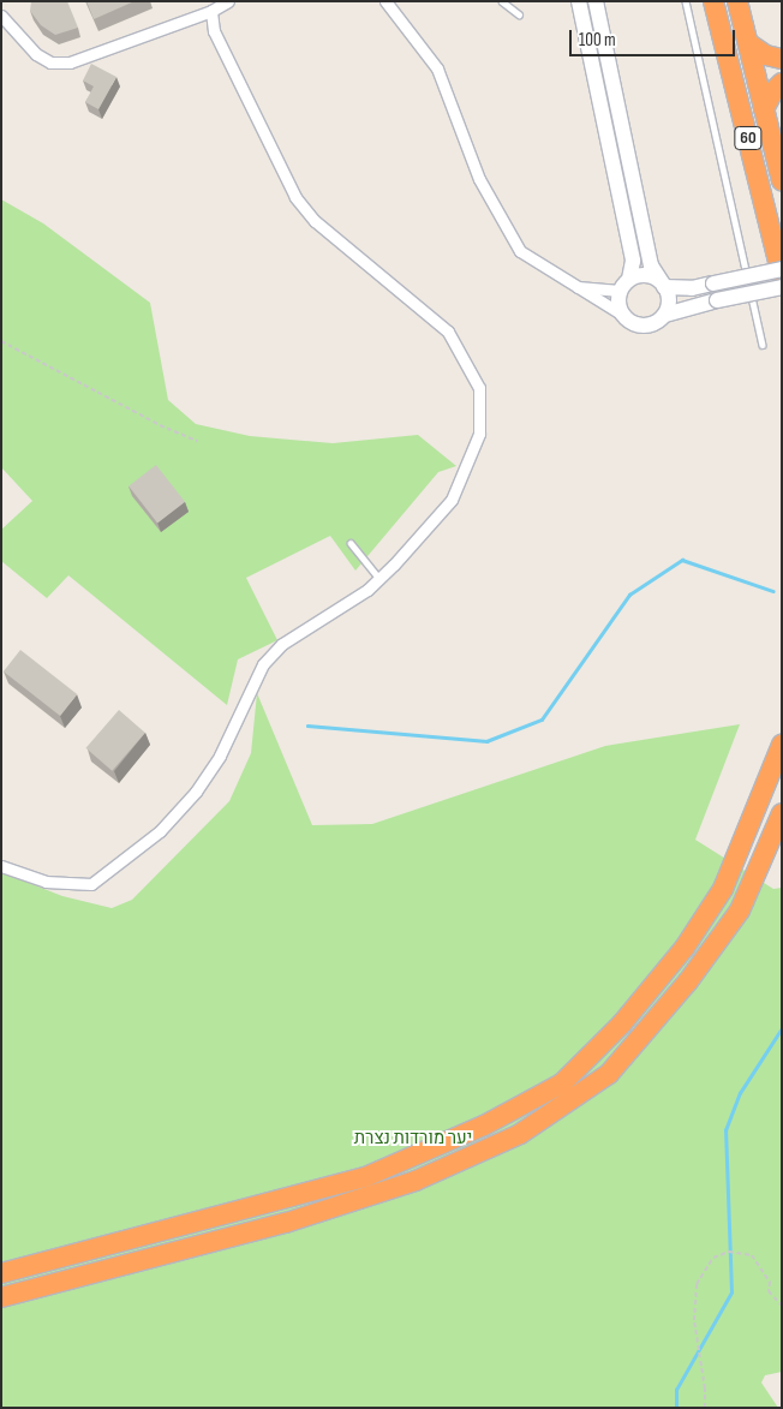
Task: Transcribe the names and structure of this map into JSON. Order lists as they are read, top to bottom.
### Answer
{
  "streets": {
    "highway": ["60"]
  },
  "parks": ["יער מורדות נצרת"],
  "scale_bar": "100 m"
}
